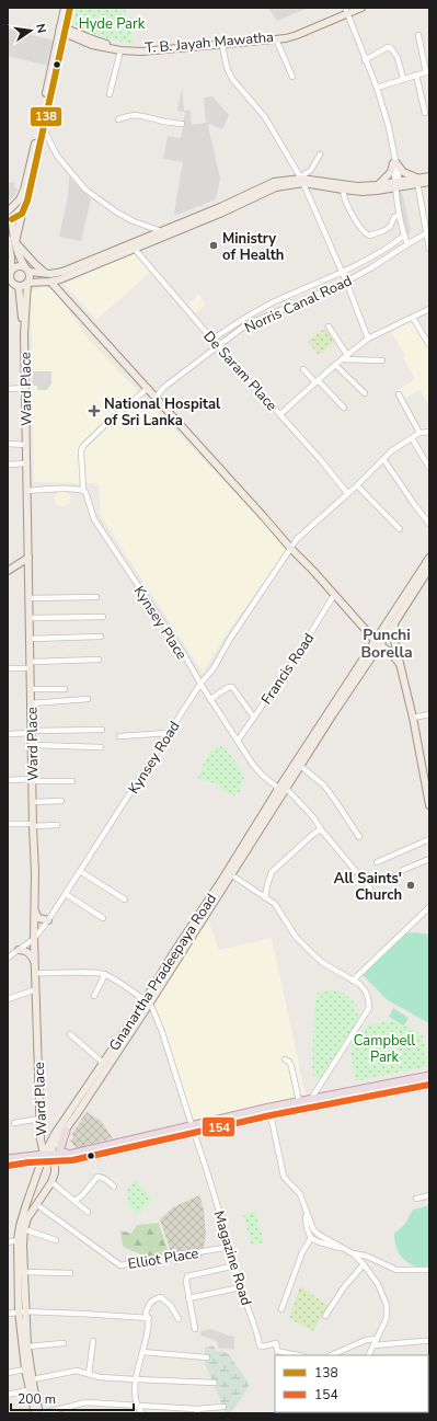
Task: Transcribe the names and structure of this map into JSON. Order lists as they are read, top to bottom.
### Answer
{
  "streets": {
    "main road": ["T. B. Jayah Mawatha", "Ward Place", "Gnanartha Pradeepaya Road"],
    "street": [
      "Norris Canal Road",
      "De Saram Place",
      "Kynsey Place",
      "Francis Road",
      "Kynsey Road",
      "Elliot Place",
      "Magazine Road"
    ]
  },
  "crossings": [
    ["Norris Canal Road", "De Saram Place"],
    ["De Saram Place", "Kynsey Road"],
    ["Ward Place", "Kynsey Road"],
    ["Ward Place", "Gnanartha Pradeepaya Road"],
    ["Kynsey Place", "Francis Road"],
    ["Kynsey Place", "Kynsey Road"],
    ["Kynsey Place", "Gnanartha Pradeepaya Road"],
    ["Elliot Place", "Magazine Road"]
  ],
  "districts": ["Punchi Borella"],
  "parks": ["Hyde Park", "Campbell Park"],
  "places": {
    "other": ["Ministry of Health", "All Saints' Church"],
    "health": ["National Hospital of Sri Lanka"]
  },
  "lines": ["transit line 138", "transit line 154"],
  "legend": ["138", "154"],
  "scale_bar": "200 m",
  "north": "right"
}
